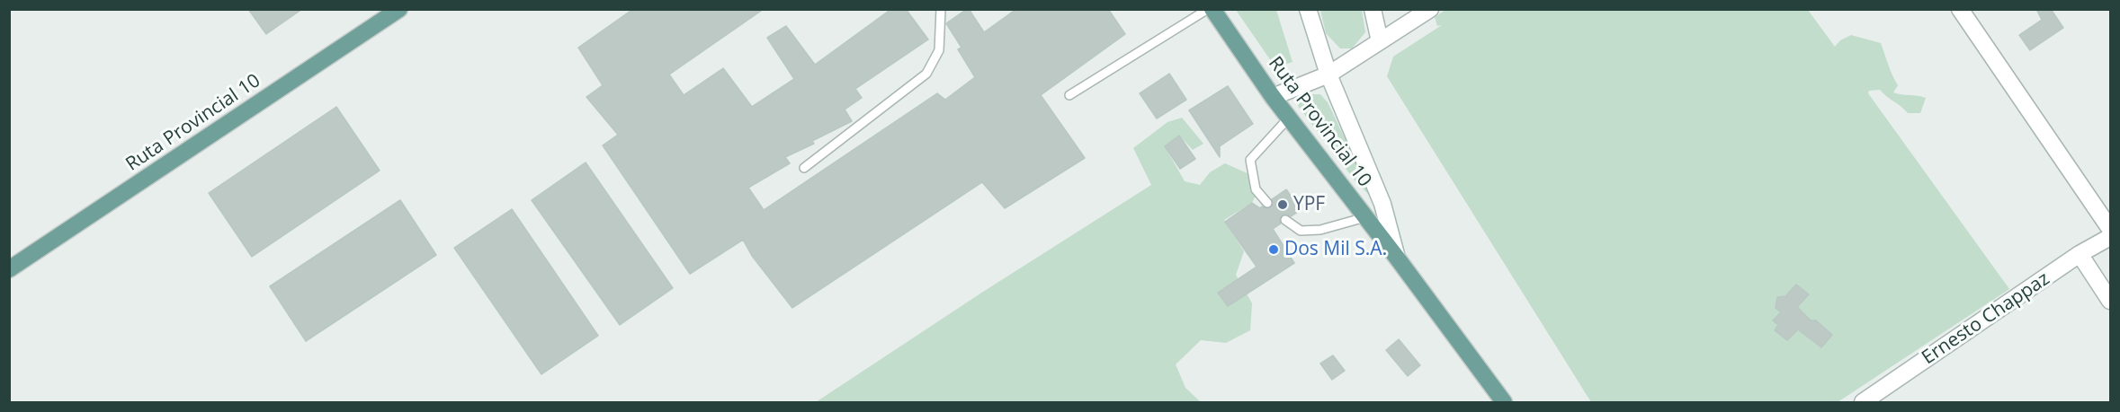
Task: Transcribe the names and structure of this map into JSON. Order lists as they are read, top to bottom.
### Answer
{
  "streets": {
    "main road": ["Ruta Provincial 10"],
    "street": ["Ernesto Chappaz"]
  },
  "places": ["YPF", "Dos Mil S.A."]
}
